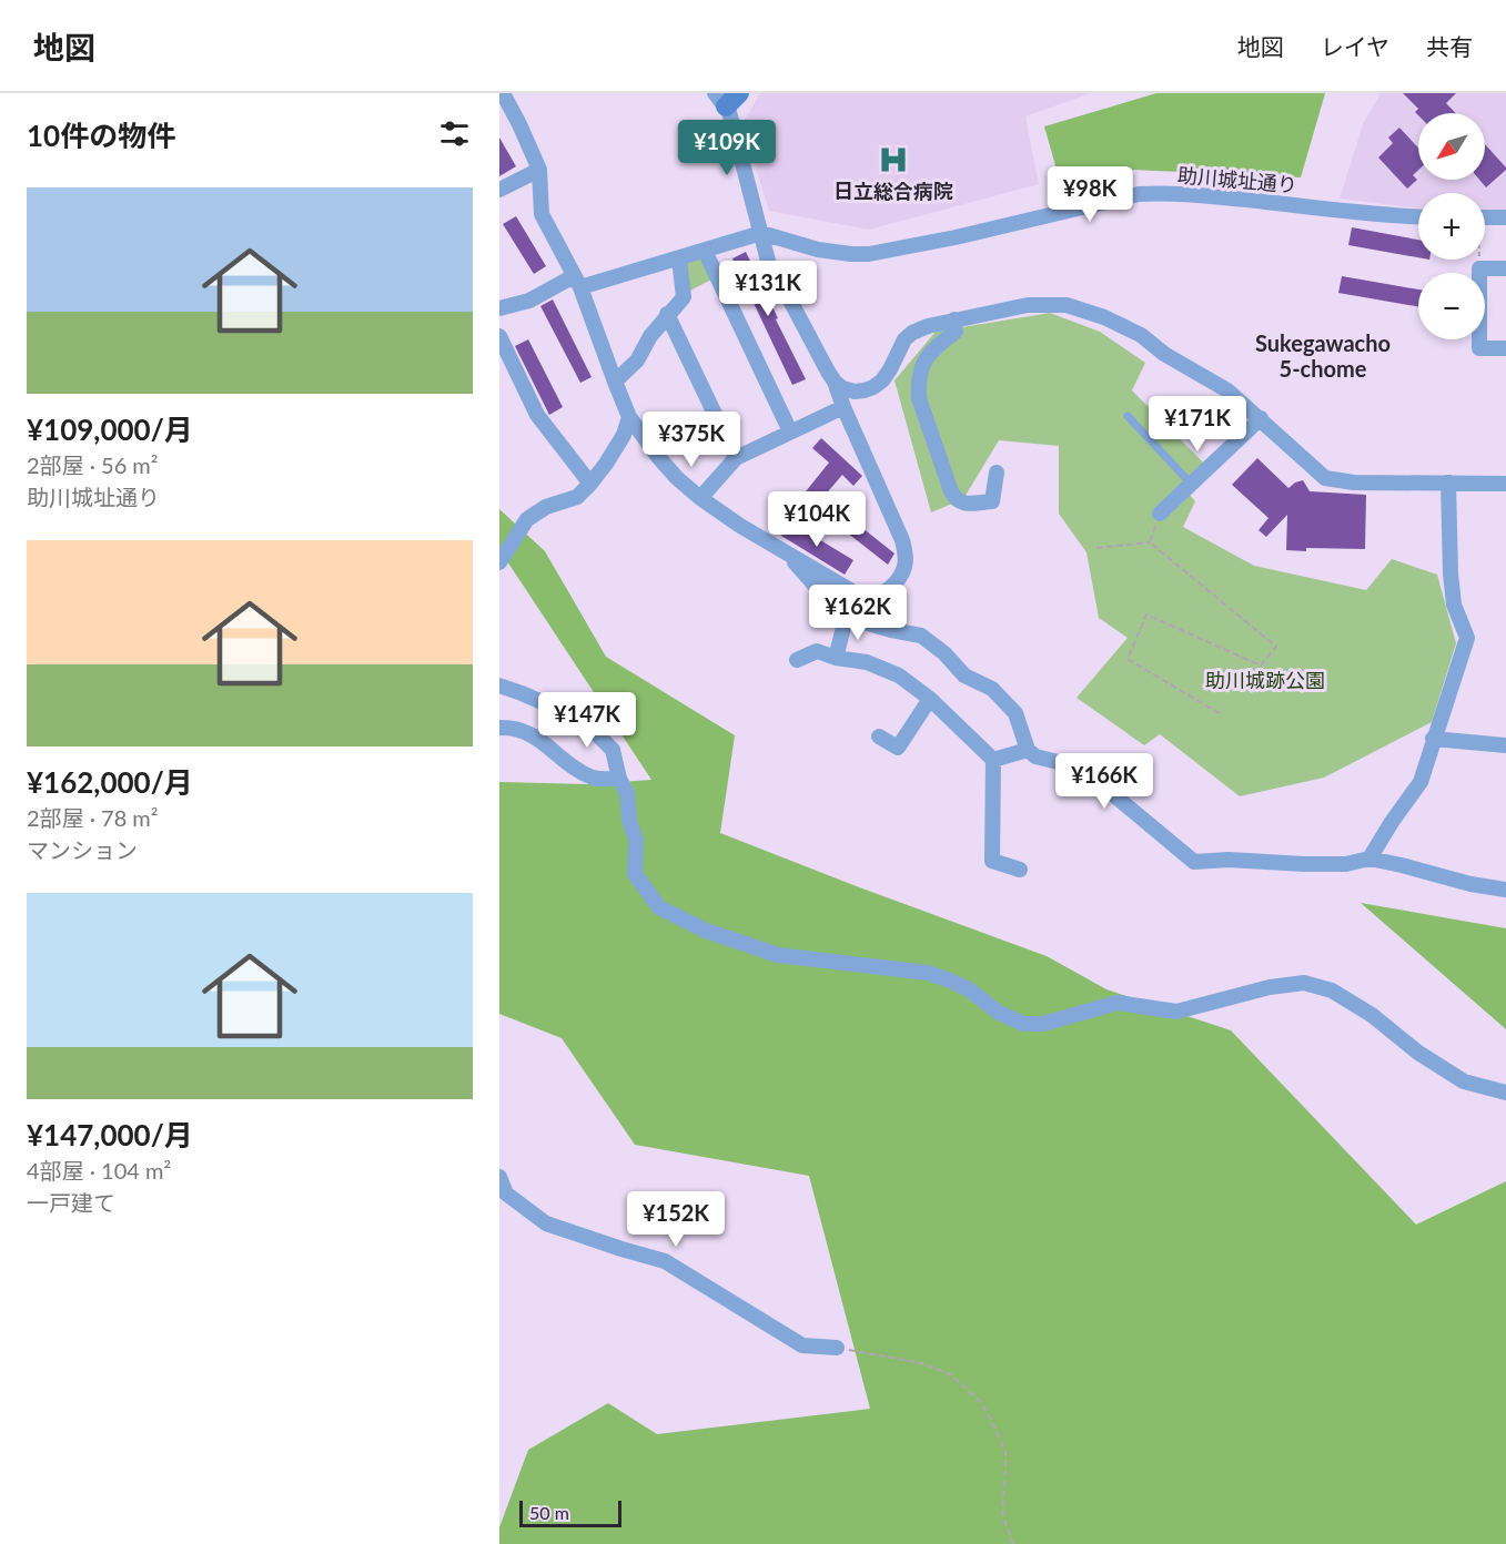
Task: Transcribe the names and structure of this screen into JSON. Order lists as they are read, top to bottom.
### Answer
{
  "streets": {
    "street": ["助川城址通り"]
  },
  "districts": ["Sukegawacho 5-chome"],
  "parks": ["助川城跡公園"],
  "places": {
    "hospital": ["日立総合病院"]
  },
  "scale_bar": "50 m",
  "north": "bottom left",
  "page": {
    "header": "地図",
    "nav": ["地図", "レイヤ", "共有"],
    "heading": "10件の物件",
    "map_buttons": ["+", "−"],
    "price": [
      "¥109K",
      "¥98K",
      "¥131K",
      "¥171K",
      "¥375K",
      "¥104K",
      "¥162K",
      "¥147K",
      "¥166K",
      "¥152K"
    ],
    "list": [
      {
        "name": "¥109,000/月",
        "note": "2部屋 · 56 m² · 助川城址通り"
      },
      {
        "name": "¥162,000/月",
        "note": "2部屋 · 78 m² · マンション"
      },
      {
        "name": "¥147,000/月",
        "note": "4部屋 · 104 m² · 一戸建て"
      }
    ],
    "scale": "50 m"
  }
}
